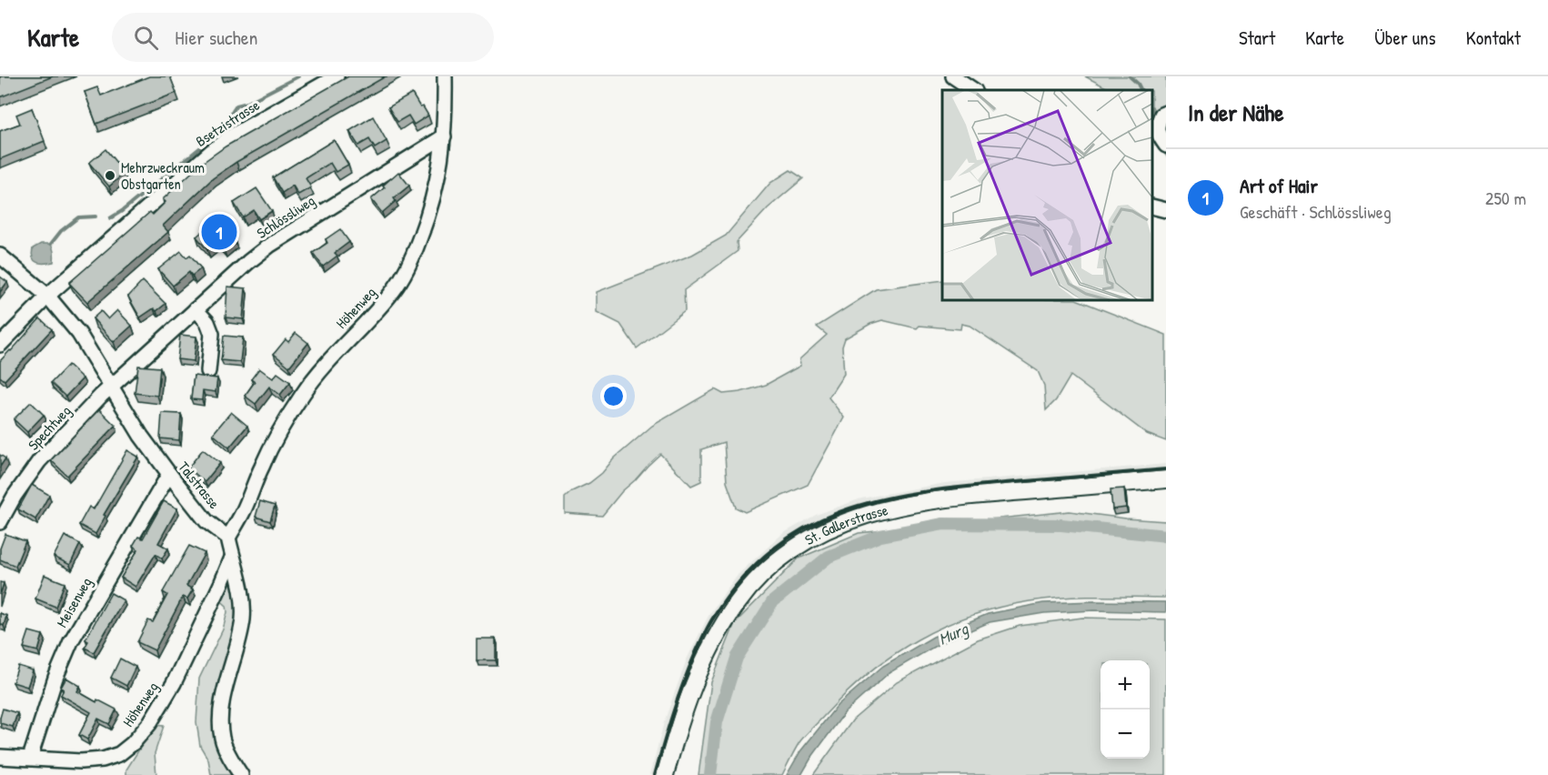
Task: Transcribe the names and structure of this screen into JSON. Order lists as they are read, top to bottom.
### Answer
{
  "streets": {
    "main road": ["St. Gallerstrasse"],
    "street": [
      "Bsetzistrasse",
      "Schlössliweg",
      "Höhenweg",
      "Spechtweg",
      "Talstrasse",
      "Meisenweg"
    ]
  },
  "crossings": [
    ["Bsetzistrasse", "Talstrasse"],
    ["Schlössliweg", "Höhenweg"],
    ["Schlössliweg", "Spechtweg"],
    ["Schlössliweg", "Talstrasse"],
    ["Höhenweg", "Talstrasse"],
    ["Höhenweg", "Meisenweg"],
    ["Spechtweg", "Talstrasse"],
    ["Talstrasse", "Meisenweg"]
  ],
  "water": ["Murg"],
  "places": ["Mehrzweckraum Obstgarten"],
  "page": {
    "header": "Karte",
    "search": "Hier suchen",
    "nav": [
      "Start",
      "Karte",
      "Über uns",
      "Kontakt"
    ],
    "heading": "In der Nähe",
    "list": [
      {
        "mark": "1",
        "name": "Art of Hair",
        "note": "Geschäft · Schlössliweg",
        "value": "250 m"
      }
    ],
    "pins": "1",
    "map_buttons": ["+", "−"]
  }
}
